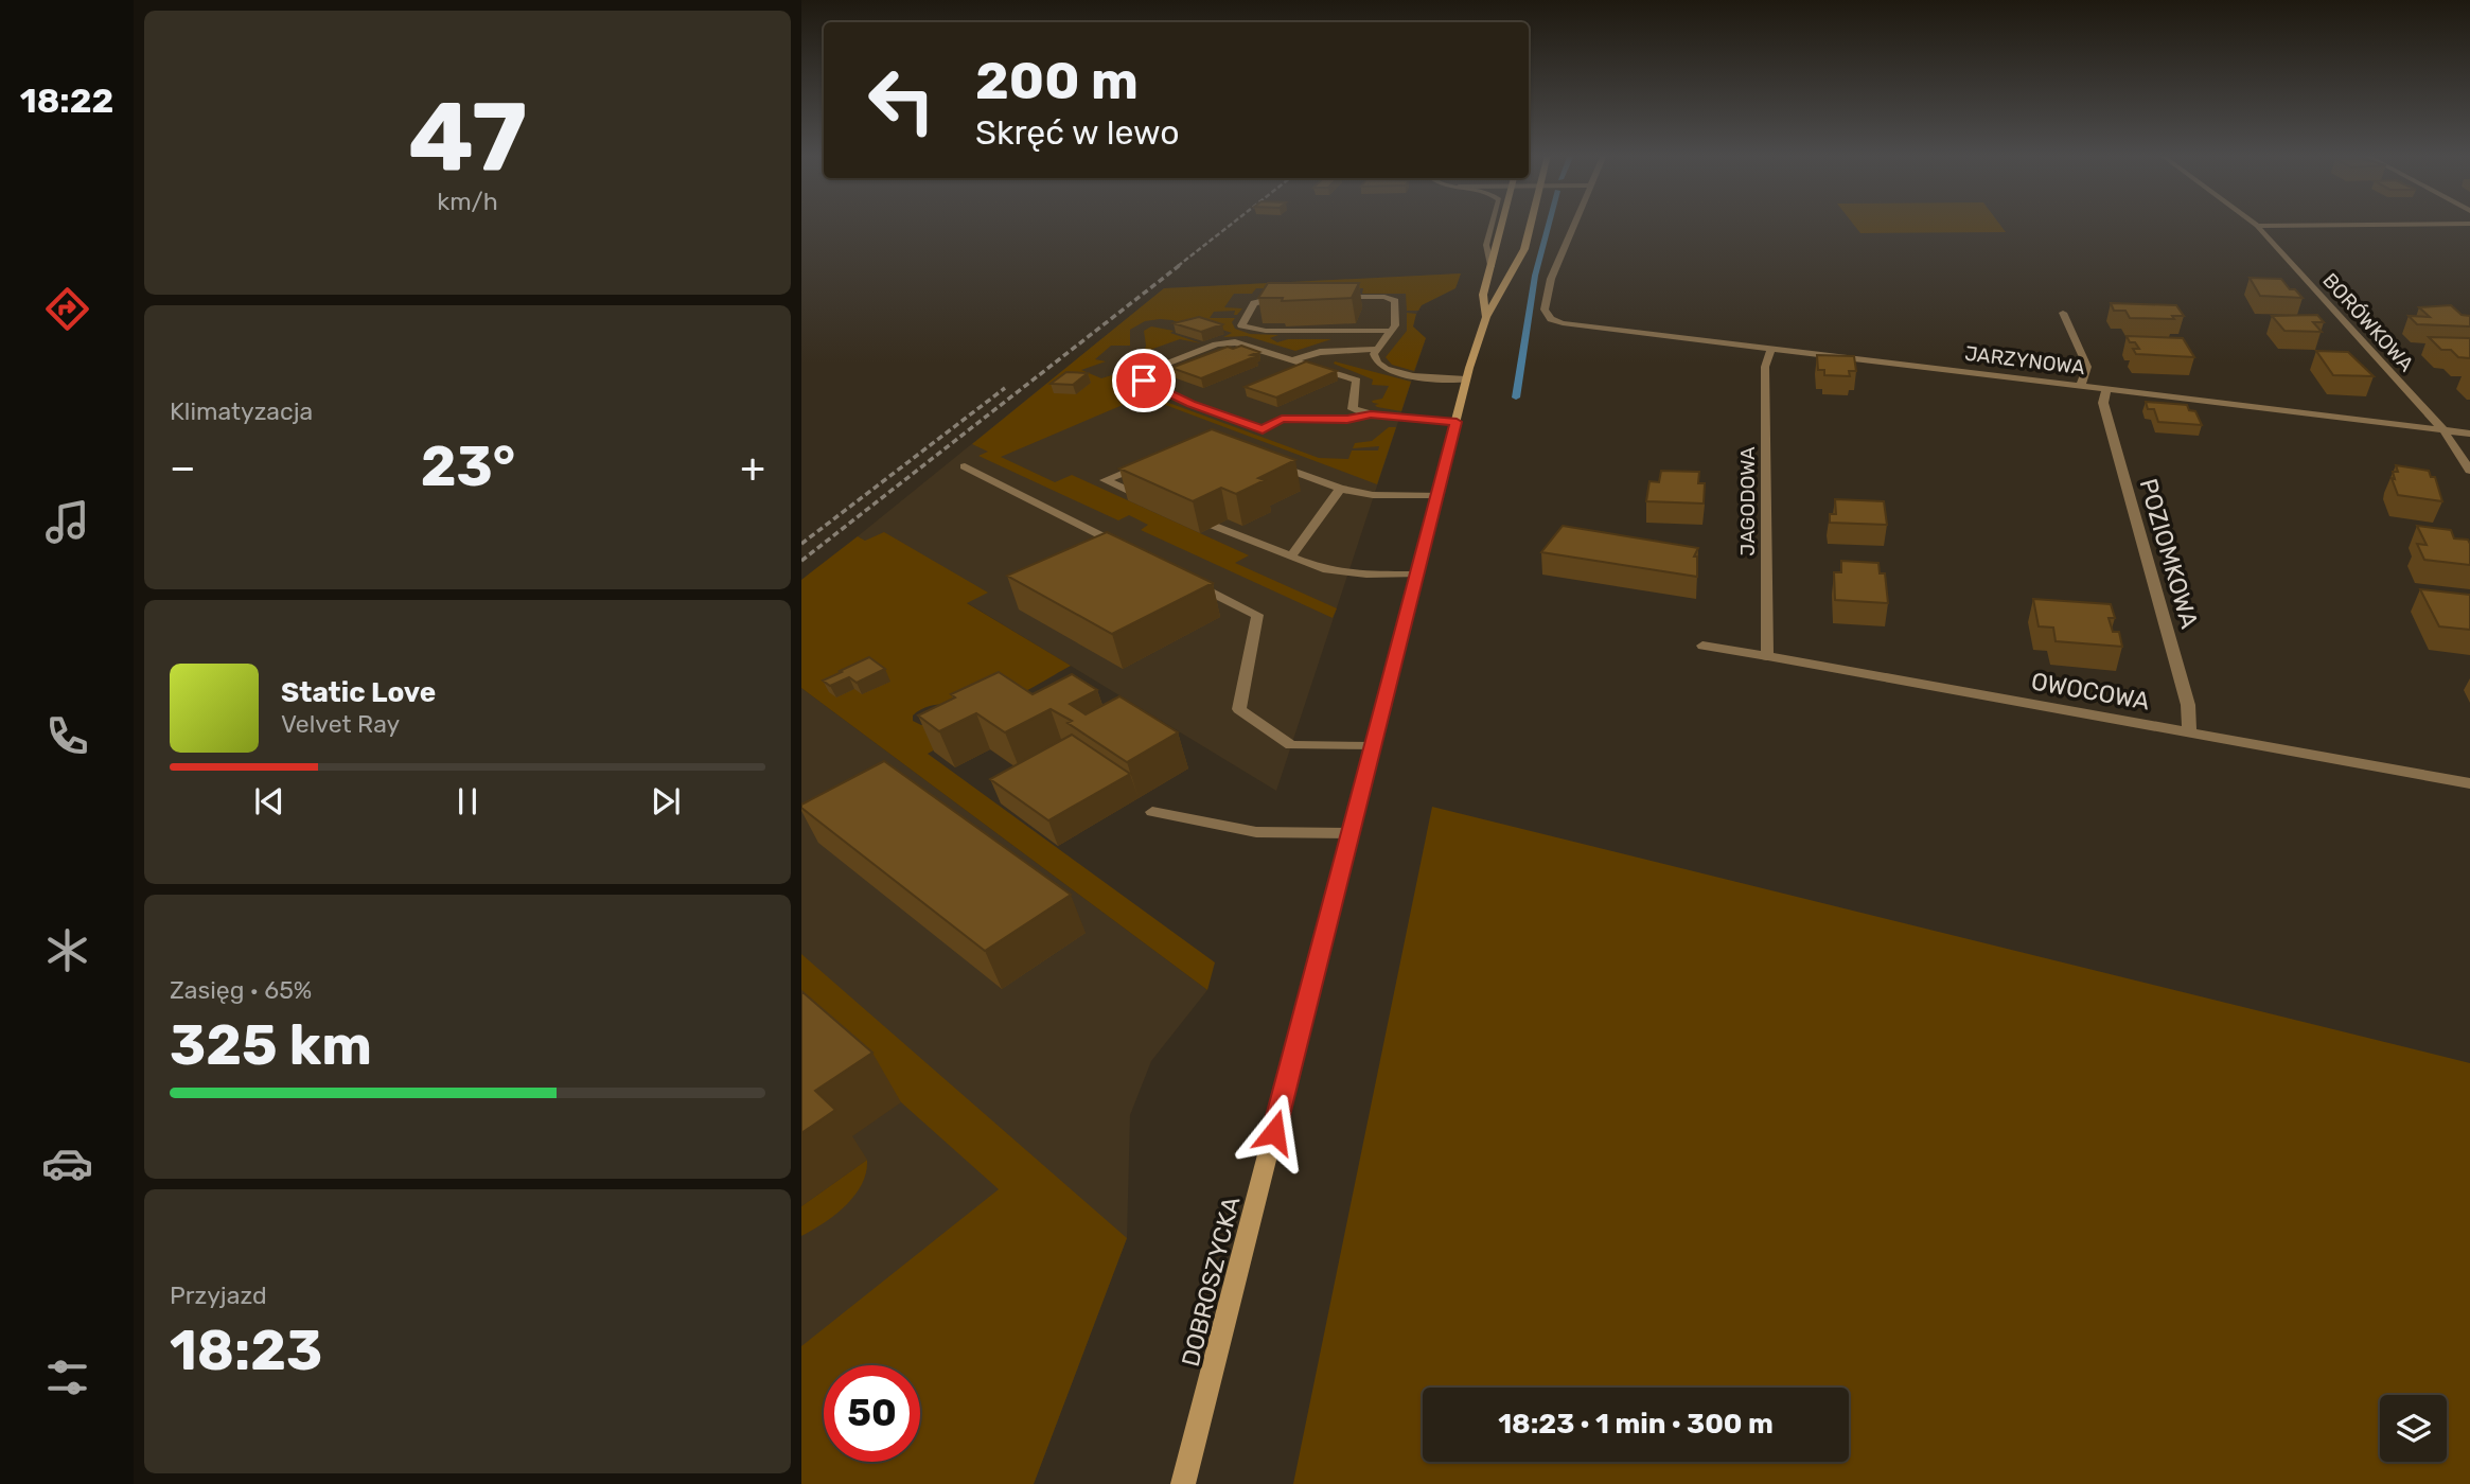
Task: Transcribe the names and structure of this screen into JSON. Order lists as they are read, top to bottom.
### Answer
{
  "streets": {
    "main road": ["DOBROSZYCKA"],
    "street": [
      "BORÓWKOWA",
      "JARZYNOWA",
      "JAGODOWA",
      "POZIOMKOWA",
      "OWOCOWA"
    ]
  },
  "crossings": [
    ["BORÓWKOWA", "JARZYNOWA"],
    ["JARZYNOWA", "JAGODOWA"],
    ["JARZYNOWA", "POZIOMKOWA"],
    ["JAGODOWA", "OWOCOWA"],
    ["POZIOMKOWA", "OWOCOWA"]
  ],
  "page": {
    "tabs": "18:22",
    "tile": [
      ["47", "km/h"],
      "Klimatyzacja",
      ["Zasięg · 65%", "325 km"],
      ["Przyjazd", "18:23"]
    ],
    "turn": ["200 m", "Skręć w lewo"],
    "heat": ["−", "23°", "+"],
    "song": ["Static Love", "Velvet Ray"],
    "limit": "50",
    "trip": "18:23 · 1 min · 300 m"
  }
}
